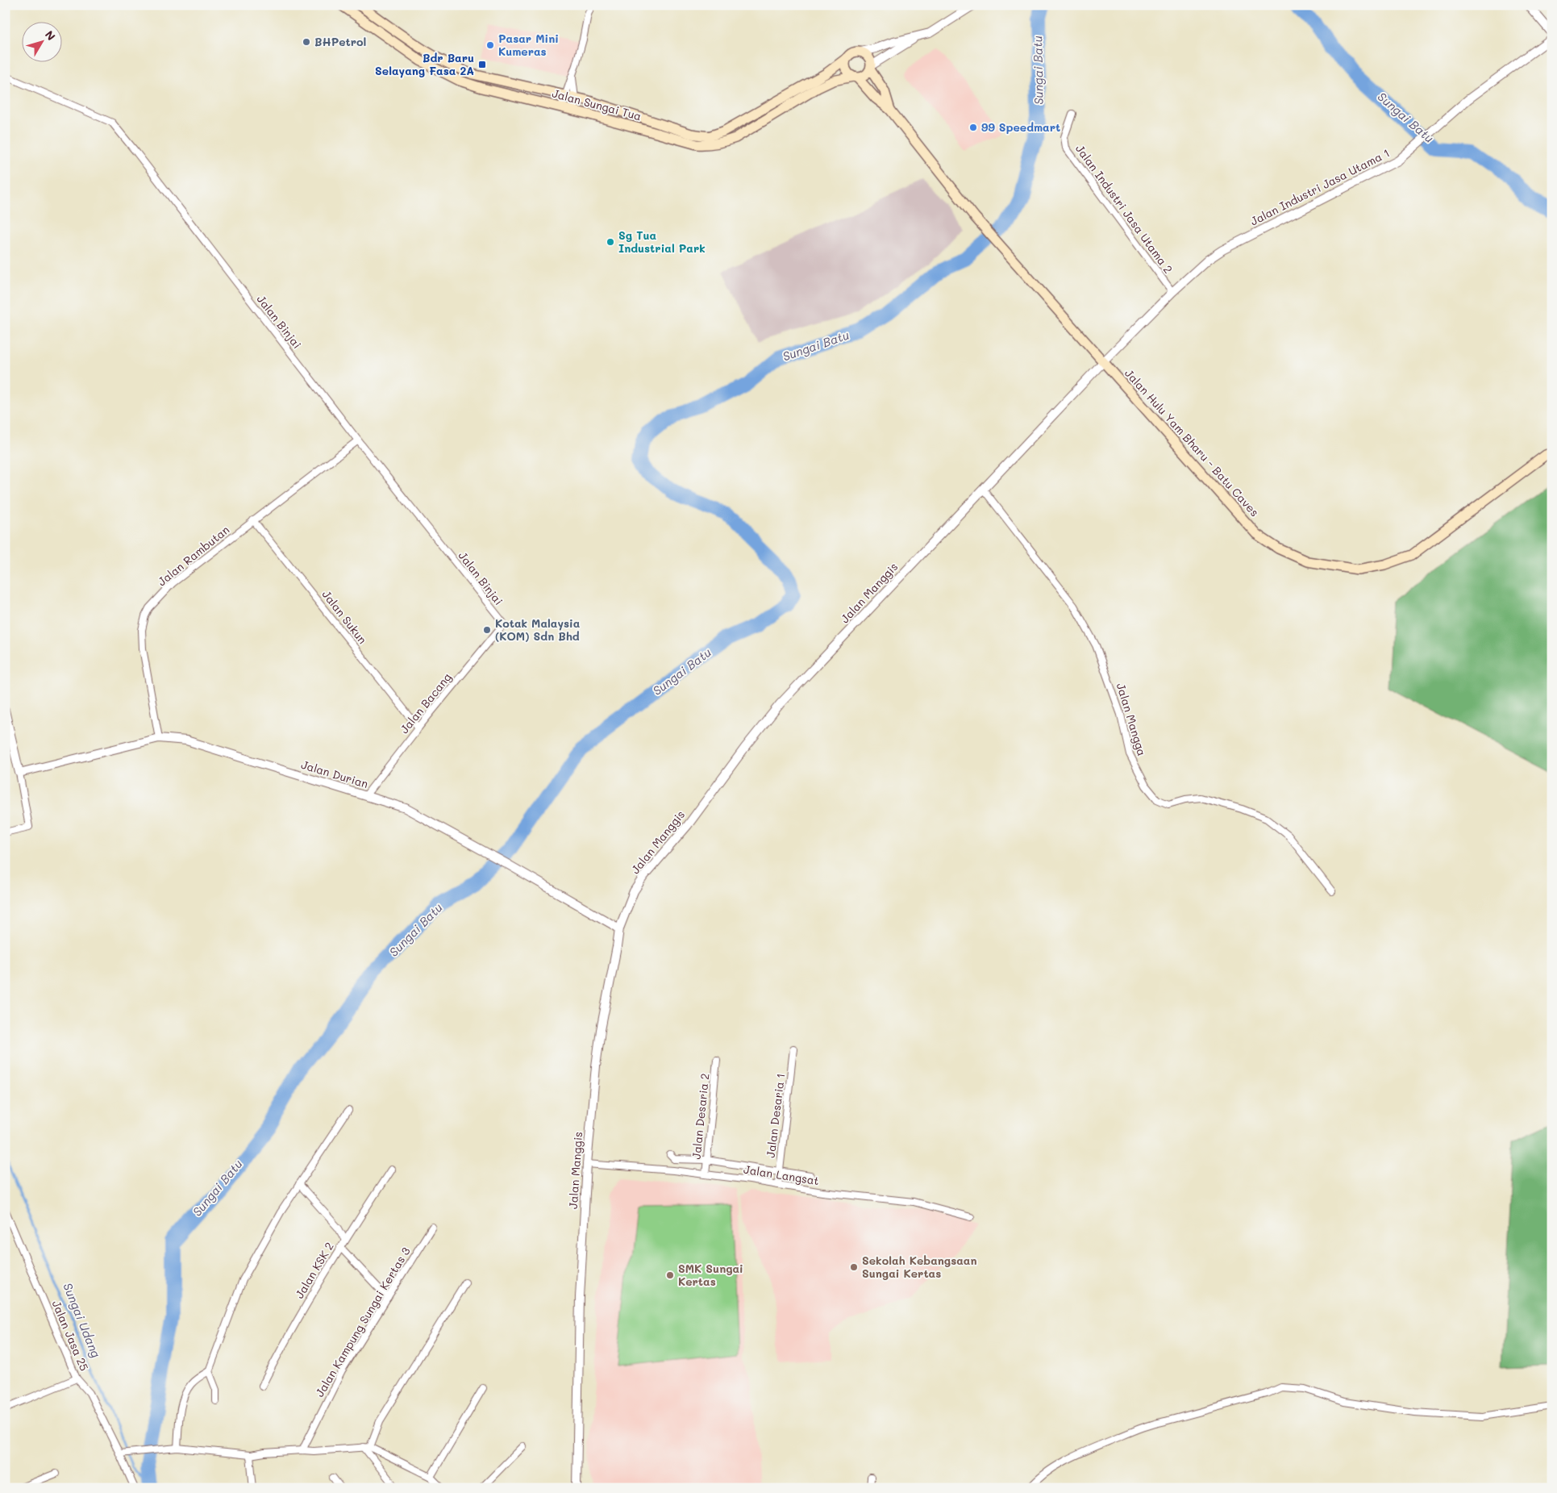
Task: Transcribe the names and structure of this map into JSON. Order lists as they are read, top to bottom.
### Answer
{
  "streets": {
    "main road": ["Jalan Sungai Tua", "Jalan Hulu Yam Bharu - Batu Caves"],
    "street": [
      "Jalan Industri Jasa Utama 1",
      "Jalan Industri Jasa Utama 2",
      "Jalan Binjai",
      "Jalan Rambutan",
      "Jalan Manggis",
      "Jalan Sukun",
      "Jalan Bacang",
      "Jalan Mangga",
      "Jalan Durian",
      "Jalan Desaria 1",
      "Jalan Desaria 2",
      "Jalan Langsat",
      "Jalan KSK 2",
      "Jalan Kampung Sungai Kertas 3",
      "Jalan Jasa 25"
    ]
  },
  "crossings": [
    ["Jalan Sungai Tua", "Jalan Hulu Yam Bharu - Batu Caves"],
    ["Jalan Industri Jasa Utama 1", "Jalan Industri Jasa Utama 2"],
    ["Jalan Industri Jasa Utama 1", "Jalan Hulu Yam Bharu - Batu Caves"],
    ["Jalan Industri Jasa Utama 1", "Jalan Manggis"],
    ["Jalan Binjai", "Jalan Rambutan"],
    ["Jalan Binjai", "Jalan Bacang"],
    ["Jalan Hulu Yam Bharu - Batu Caves", "Jalan Manggis"],
    ["Jalan Rambutan", "Jalan Sukun"],
    ["Jalan Rambutan", "Jalan Durian"],
    ["Jalan Manggis", "Jalan Mangga"],
    ["Jalan Manggis", "Jalan Durian"],
    ["Jalan Manggis", "Jalan Langsat"],
    ["Jalan Sukun", "Jalan Bacang"],
    ["Jalan Bacang", "Jalan Durian"],
    ["Jalan Desaria 1", "Jalan Langsat"],
    ["Jalan Desaria 2", "Jalan Langsat"]
  ],
  "water": ["Sungai Batu", "Sungai Udang"],
  "places": {
    "other": [
      "BHPetrol",
      "Pasar Mini Kumeras",
      "99 Speedmart",
      "Sg Tua Industrial Park",
      "Kotak Malaysia (KOM) Sdn Bhd",
      "Sekolah Kebangsaan Sungai Kertas",
      "SMK Sungai Kertas"
    ],
    "transit": ["Bdr Baru Selayang Fasa 2A"]
  },
  "north": "top right"
}
